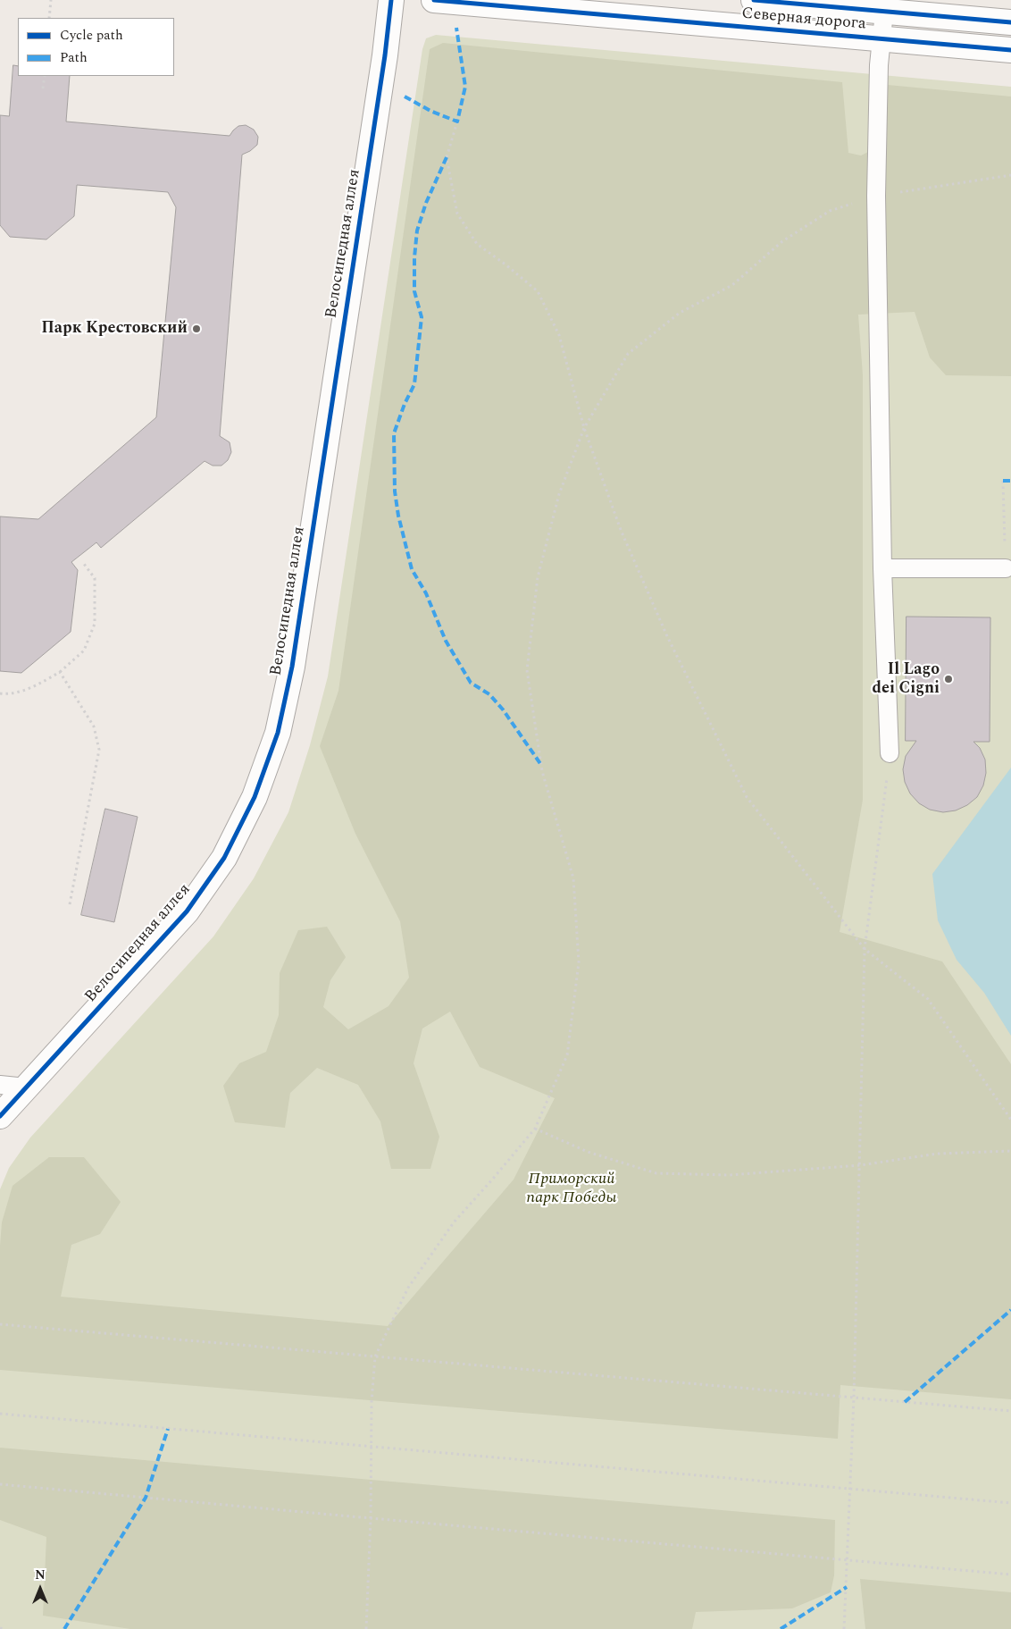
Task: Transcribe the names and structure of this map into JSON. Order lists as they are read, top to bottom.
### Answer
{
  "streets": {
    "street": ["Северная дорога", "Велосипедная аллея"]
  },
  "parks": ["Приморский парк Победы"],
  "places": ["Парк Крестовский", "Il Lago dei Cigni"],
  "legend": ["Cycle path", "Path"],
  "north": "top"
}
